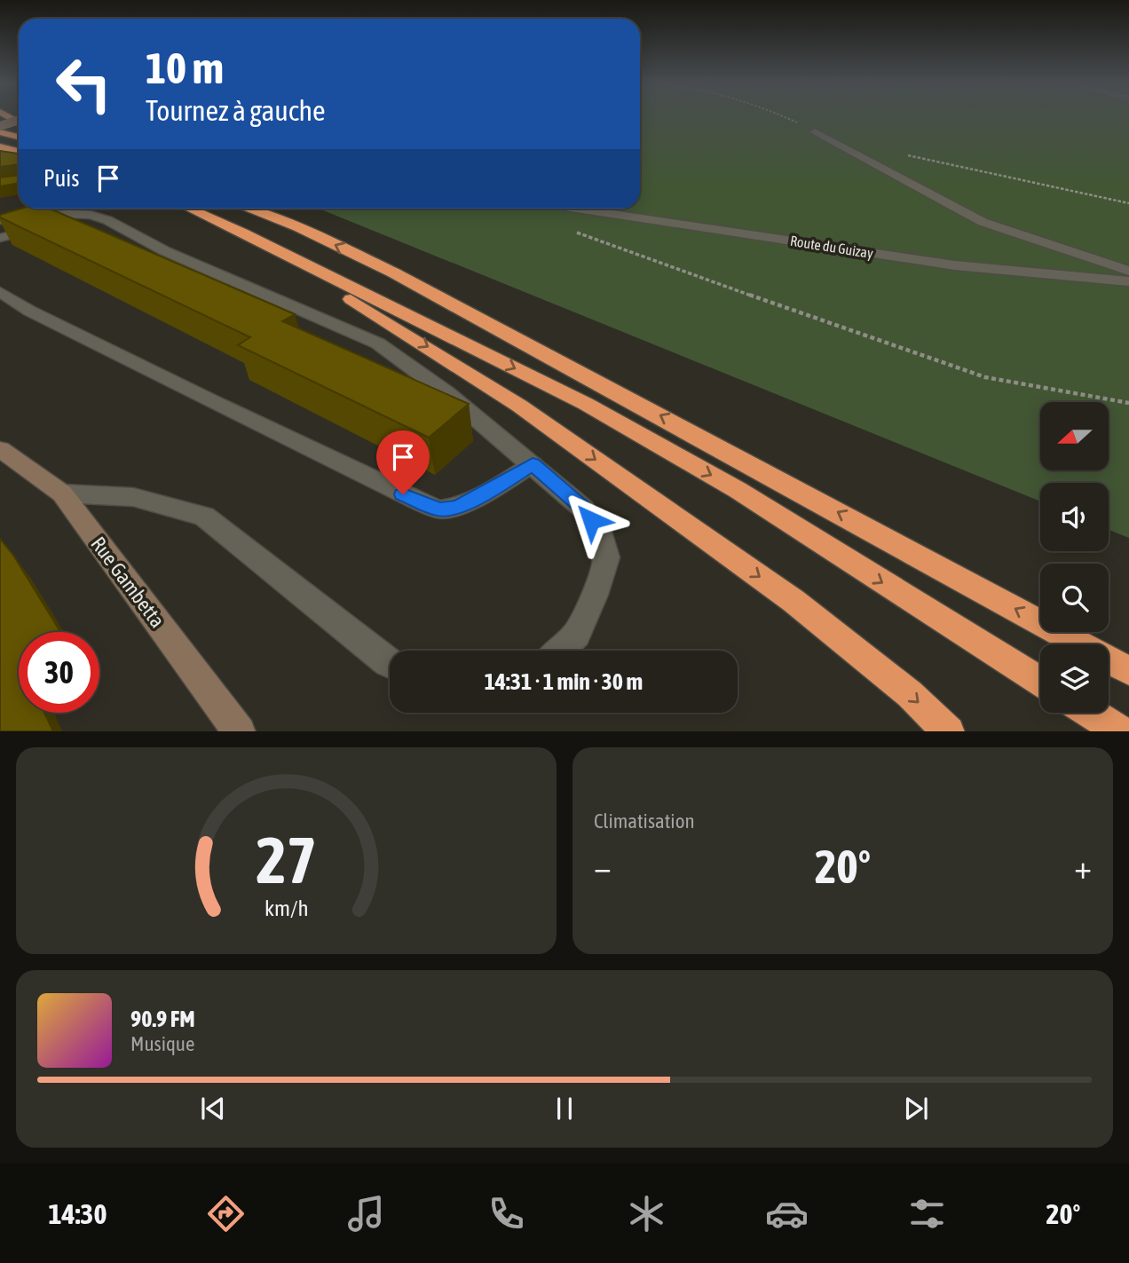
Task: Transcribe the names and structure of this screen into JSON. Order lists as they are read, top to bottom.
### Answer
{
  "streets": {
    "main road": ["Rue Gambetta"],
    "street": ["Route du Guizay"]
  },
  "north": "left",
  "page": {
    "turn": ["10 m", "Tournez à gauche"],
    "then": "Puis",
    "limit": "30",
    "trip": "14:31 · 1 min · 30 m",
    "tile": "Climatisation",
    "heat": ["−", "20°", "+"],
    "song": ["90.9 FM", "Musique"],
    "tabs": ["14:30", "20°"],
    "gauge": ["27", "km/h"]
  }
}
